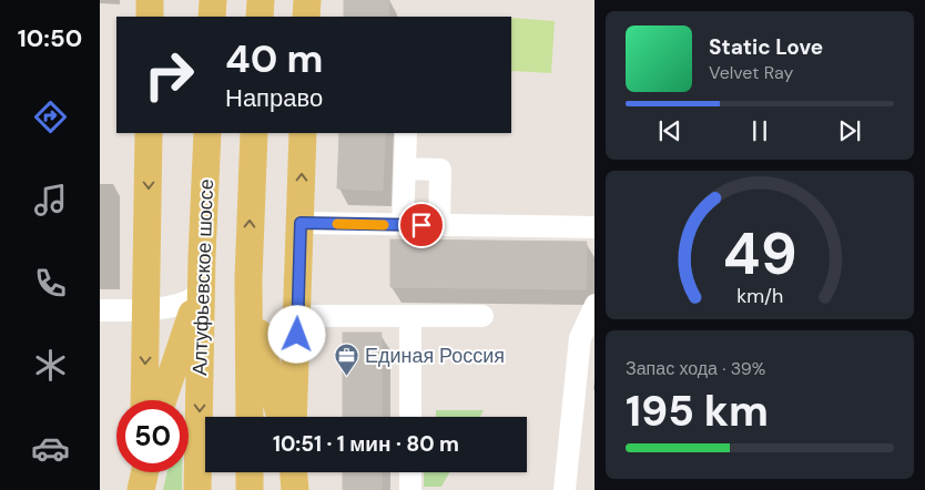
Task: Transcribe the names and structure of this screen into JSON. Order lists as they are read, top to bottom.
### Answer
{
  "streets": {
    "main road": ["Алтуфьевское шоссе"]
  },
  "places": {
    "office": ["Единая Россия"]
  },
  "page": {
    "tabs": "10:50",
    "turn": ["40 m", "Направо"],
    "song": ["Static Love", "Velvet Ray"],
    "tile": ["Запас хода · 39%", "195 km"],
    "limit": "50",
    "trip": "10:51 · 1 мин · 80 m",
    "gauge": ["49", "km/h"]
  }
}
